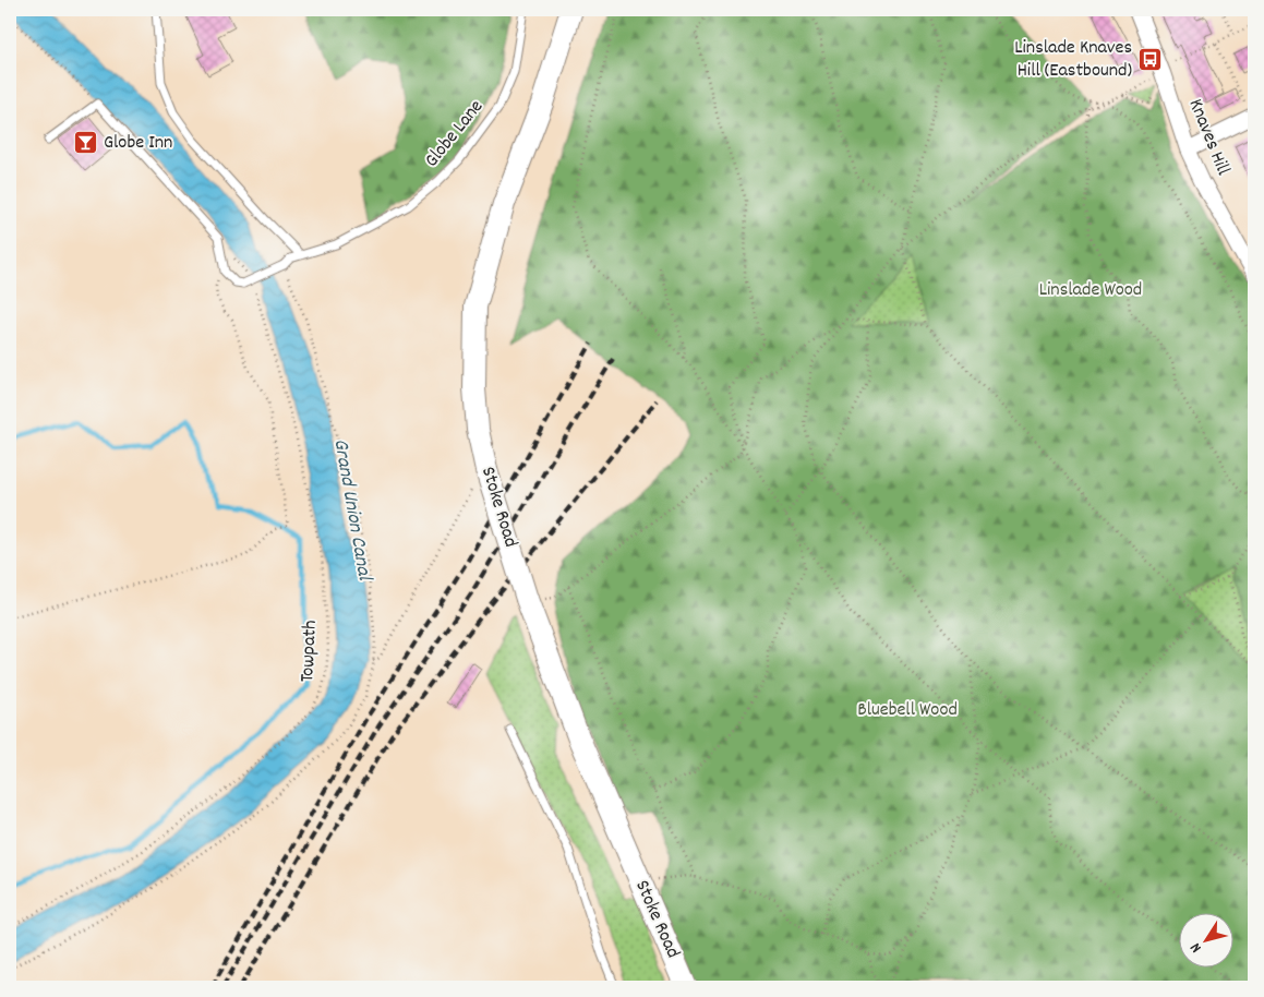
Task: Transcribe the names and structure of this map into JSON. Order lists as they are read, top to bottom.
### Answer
{
  "streets": {
    "street": ["Knaves Hill", "Stoke Road"],
    "lane": ["Globe Lane"],
    "path": ["Towpath"]
  },
  "water": ["Grand Union Canal"],
  "parks": ["Linslade Wood", "Bluebell Wood"],
  "places": {
    "bus stop": ["Linslade Knaves Hill (Eastbound)"],
    "bar": ["Globe Inn"]
  },
  "north": "bottom left"
}
